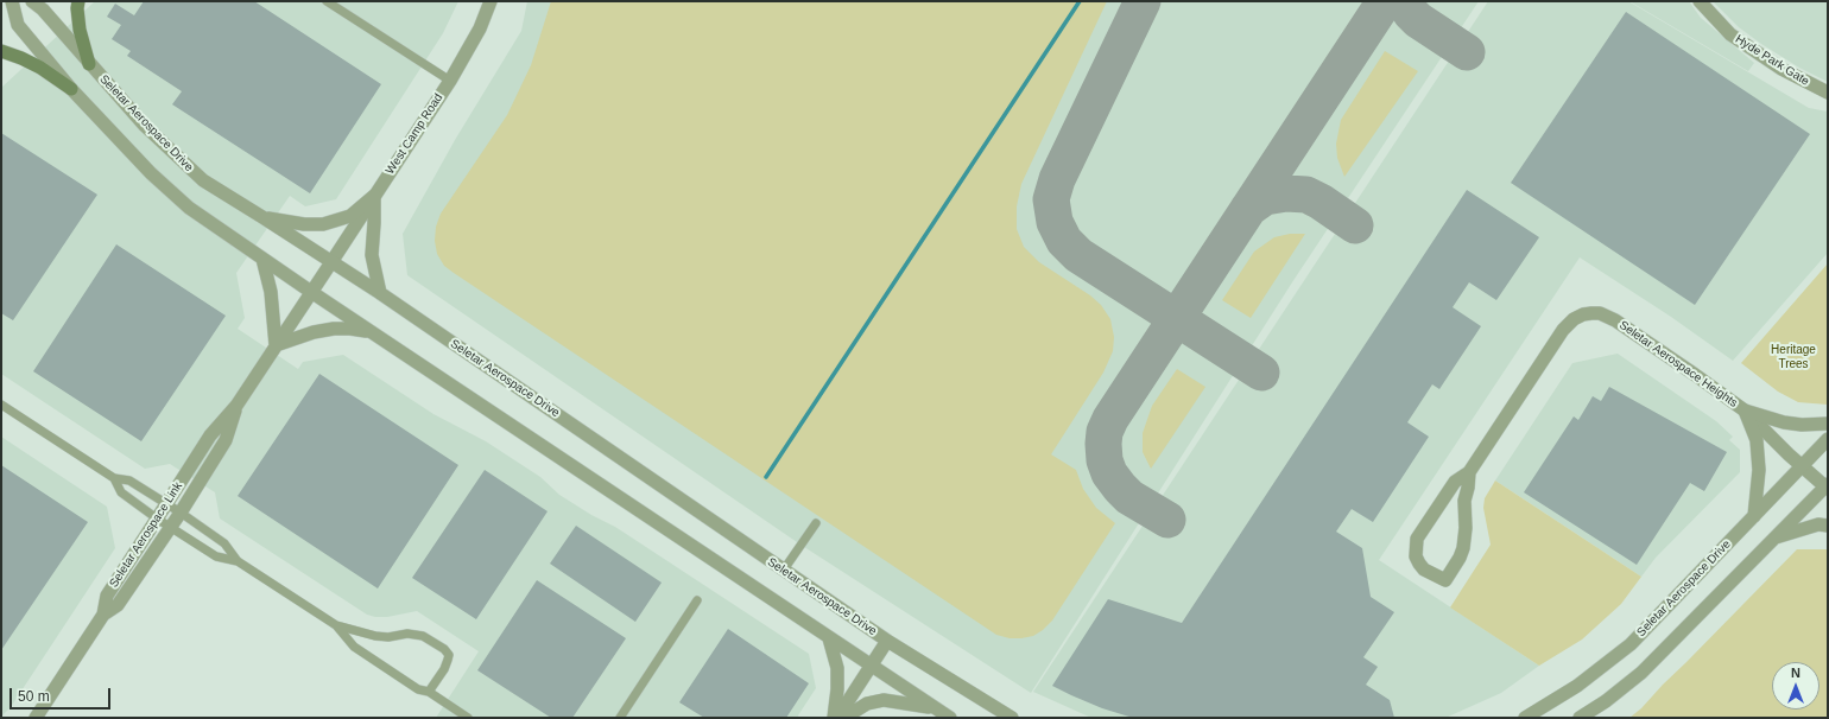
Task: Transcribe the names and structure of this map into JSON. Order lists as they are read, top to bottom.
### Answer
{
  "streets": {
    "street": [
      "Hyde Park Gate",
      "Seletar Aerospace Drive",
      "West Camp Road",
      "Seletar Aerospace Heights",
      "Seletar Aerospace Link"
    ]
  },
  "crossings": [
    ["Seletar Aerospace Drive", "West Camp Road"],
    ["Seletar Aerospace Drive", "Seletar Aerospace Heights"],
    ["Seletar Aerospace Drive", "Seletar Aerospace Link"],
    ["West Camp Road", "Seletar Aerospace Link"]
  ],
  "parks": ["Heritage Trees"],
  "scale_bar": "50 m",
  "north": "top"
}
